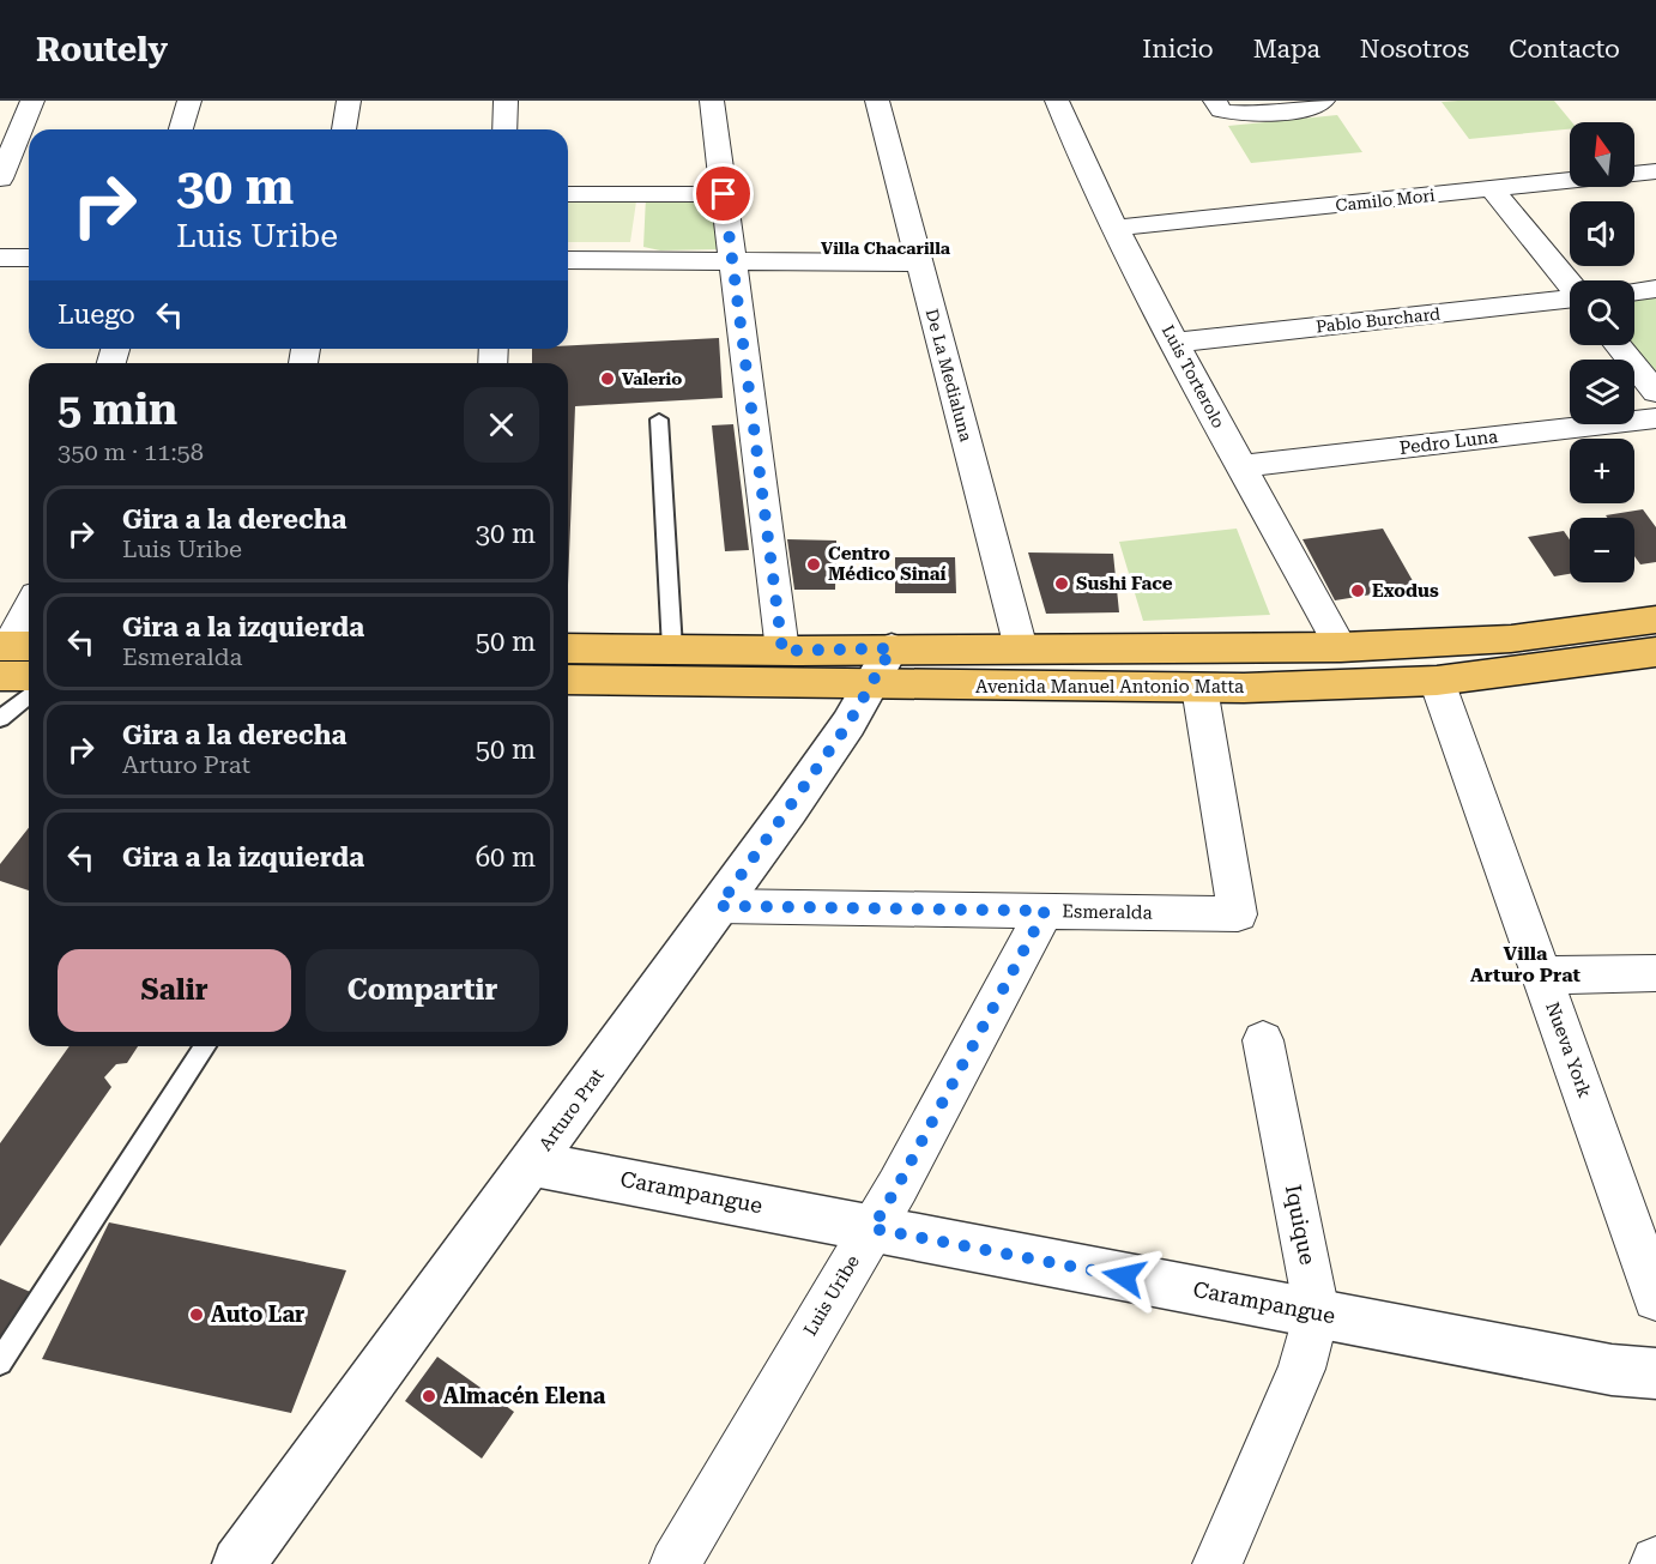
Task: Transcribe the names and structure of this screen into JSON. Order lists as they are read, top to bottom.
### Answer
{
  "streets": {
    "main road": ["Avenida Manuel Antonio Matta"],
    "street": [
      "Camilo Mori",
      "Pablo Burchard",
      "De La Medialuna",
      "Luis Torterolo",
      "Pedro Luna",
      "Esmeralda",
      "Nueva York",
      "Arturo Prat",
      "Carampangue",
      "Iquique",
      "Luis Uribe"
    ]
  },
  "crossings": [
    ["Camilo Mori", "Luis Torterolo"],
    ["Pablo Burchard", "Luis Torterolo"],
    ["Luis Torterolo", "Pedro Luna"],
    ["Avenida Manuel Antonio Matta", "Esmeralda"],
    ["Avenida Manuel Antonio Matta", "Nueva York"],
    ["Avenida Manuel Antonio Matta", "Arturo Prat"],
    ["Esmeralda", "Arturo Prat"],
    ["Esmeralda", "Luis Uribe"],
    ["Arturo Prat", "Carampangue"],
    ["Carampangue", "Iquique"],
    ["Carampangue", "Luis Uribe"]
  ],
  "districts": ["Villa Chacarilla", "Villa Arturo Prat"],
  "places": [
    "Valerio",
    "Centro Médico Sinaí",
    "Sushi Face",
    "Exodus",
    "Auto Lar",
    "Almacén Elena"
  ],
  "north": "top",
  "page": {
    "header": "Routely",
    "nav": [
      "Inicio",
      "Mapa",
      "Nosotros",
      "Contacto"
    ],
    "map_buttons": ["+", "−"],
    "turn": ["30 m", "Luis Uribe"],
    "then": "Luego",
    "heading": ["5 min", "350 m · 11:58"],
    "list": [
      {
        "name": "Gira a la derecha",
        "note": "Luis Uribe",
        "value": "30 m"
      },
      {
        "name": "Gira a la izquierda",
        "note": "Esmeralda",
        "value": "50 m"
      },
      {
        "name": "Gira a la derecha",
        "note": "Arturo Prat",
        "value": "50 m"
      },
      {
        "name": "Gira a la izquierda",
        "value": "60 m"
      }
    ],
    "buttons": ["Salir", "Compartir"]
  }
}
